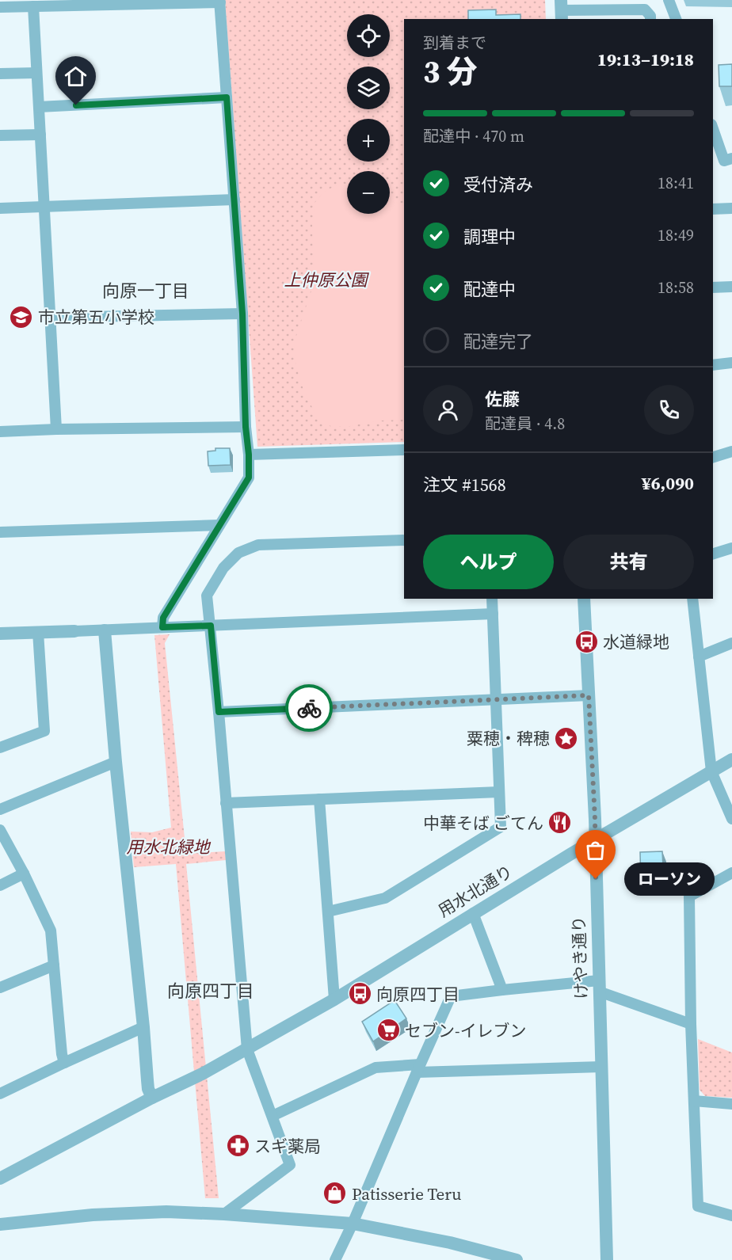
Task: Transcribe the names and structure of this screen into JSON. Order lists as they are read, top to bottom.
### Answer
{
  "streets": {
    "street": ["用水北通り", "けやき通り"]
  },
  "crossings": [
    ["用水北通り", "けやき通り"]
  ],
  "districts": ["向原一丁目", "向原四丁目"],
  "parks": ["上仲原公園", "用水北緑地"],
  "places": {
    "school or university": ["市立第五小学校"],
    "bus stop": ["水道緑地", "向原四丁目"],
    "place": ["粟穂・稗穂"],
    "restaurant": ["中華そば ごてん"],
    "other": ["ローソン"],
    "supermarket": ["セブン-イレブン"],
    "pharmacy": ["スギ薬局"],
    "shop": ["Patisserie Teru"]
  },
  "page": {
    "map_buttons": ["+", "−"],
    "heading": ["3 分", "到着まで", "19:13–19:18"],
    "panel": [
      "佐藤",
      "配達員 · 4.8",
      "注文 #1568",
      "¥6,090"
    ],
    "bar": "配達中 · 470 m",
    "list": [
      ["受付済み", "18:41"],
      ["調理中", "18:49"],
      ["配達中", "18:58"],
      "配達完了"
    ],
    "buttons": ["ヘルプ", "共有"],
    "bubble": "ローソン"
  }
}
